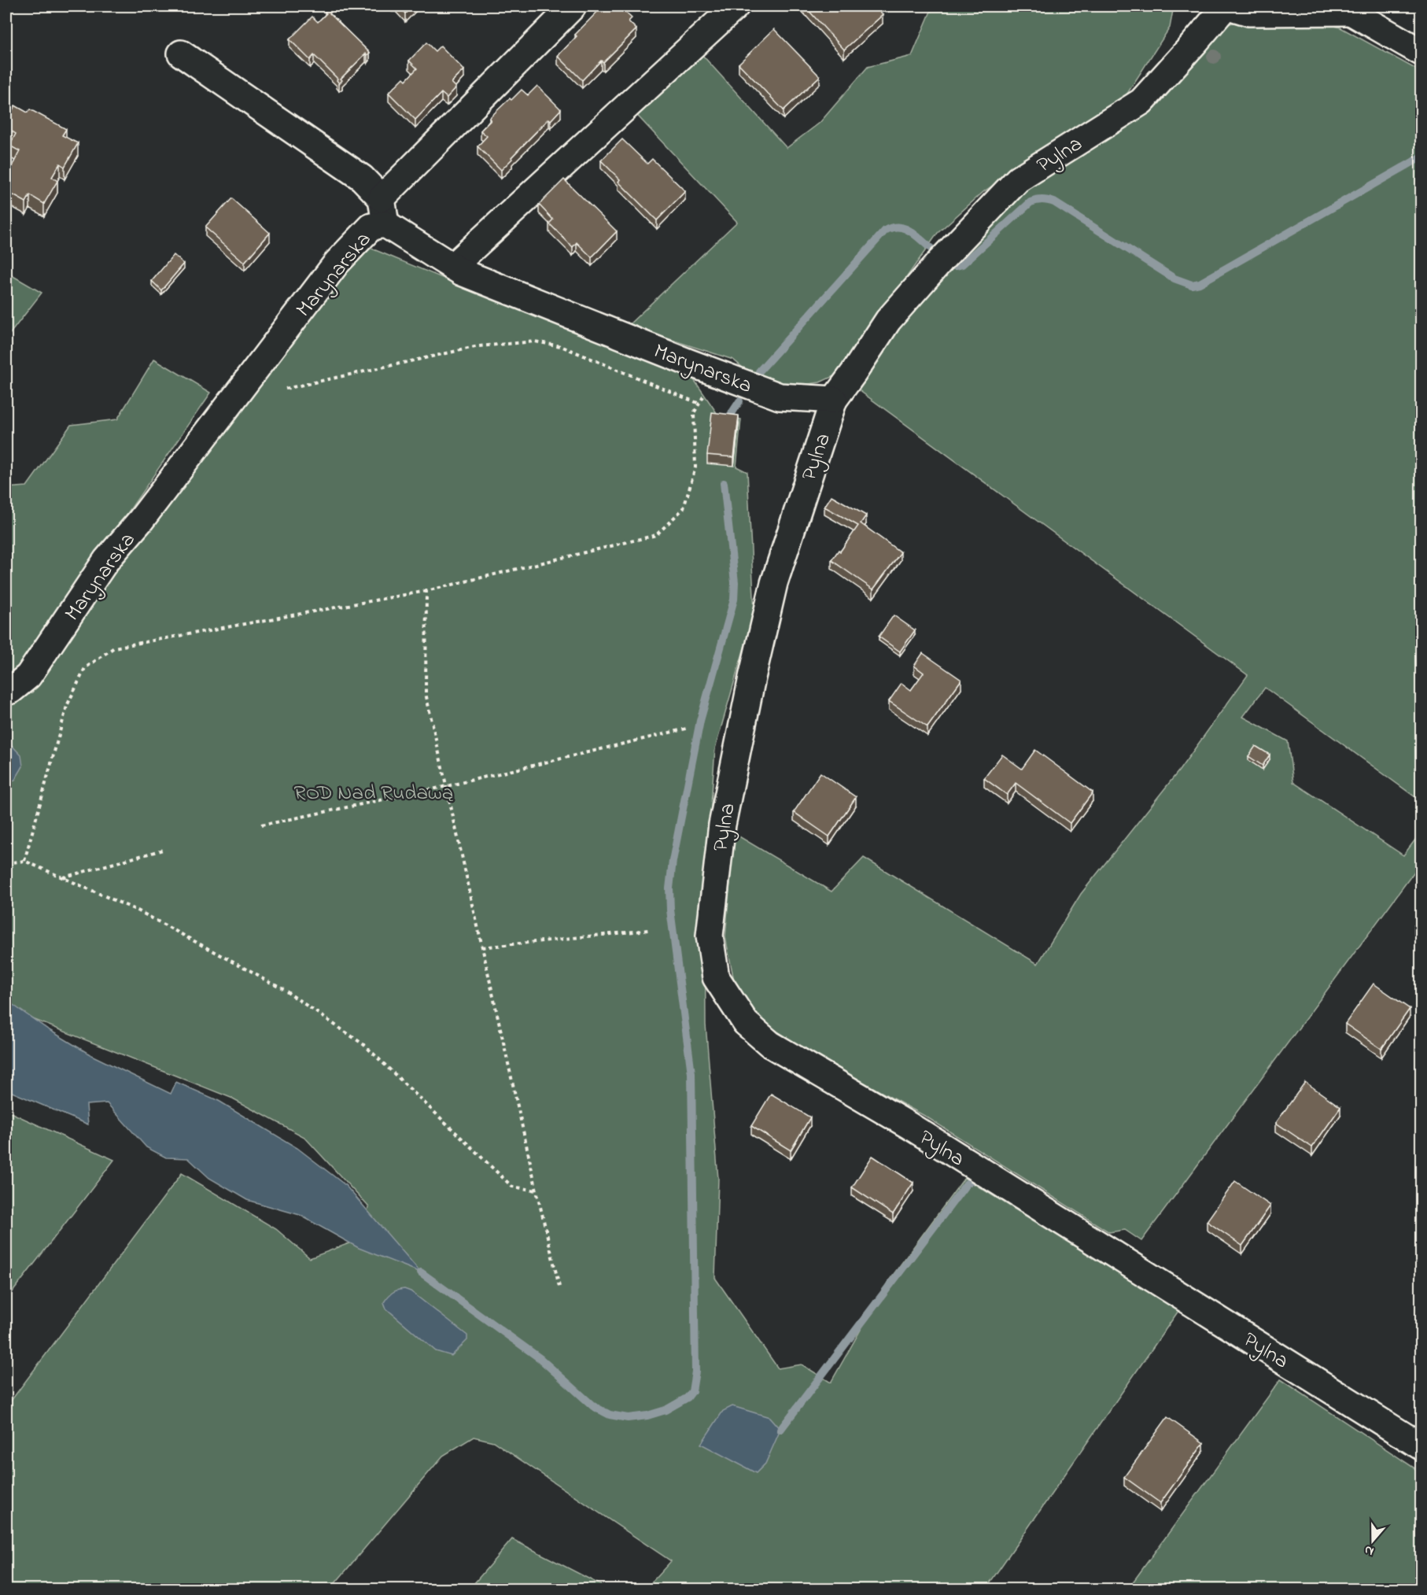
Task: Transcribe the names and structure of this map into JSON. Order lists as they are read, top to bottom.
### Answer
{
  "streets": {
    "street": ["Pylna", "Marynarska"]
  },
  "crossings": [
    ["Pylna", "Marynarska"]
  ],
  "parks": ["ROD Nad Rudawą"],
  "north": "bottom"
}
